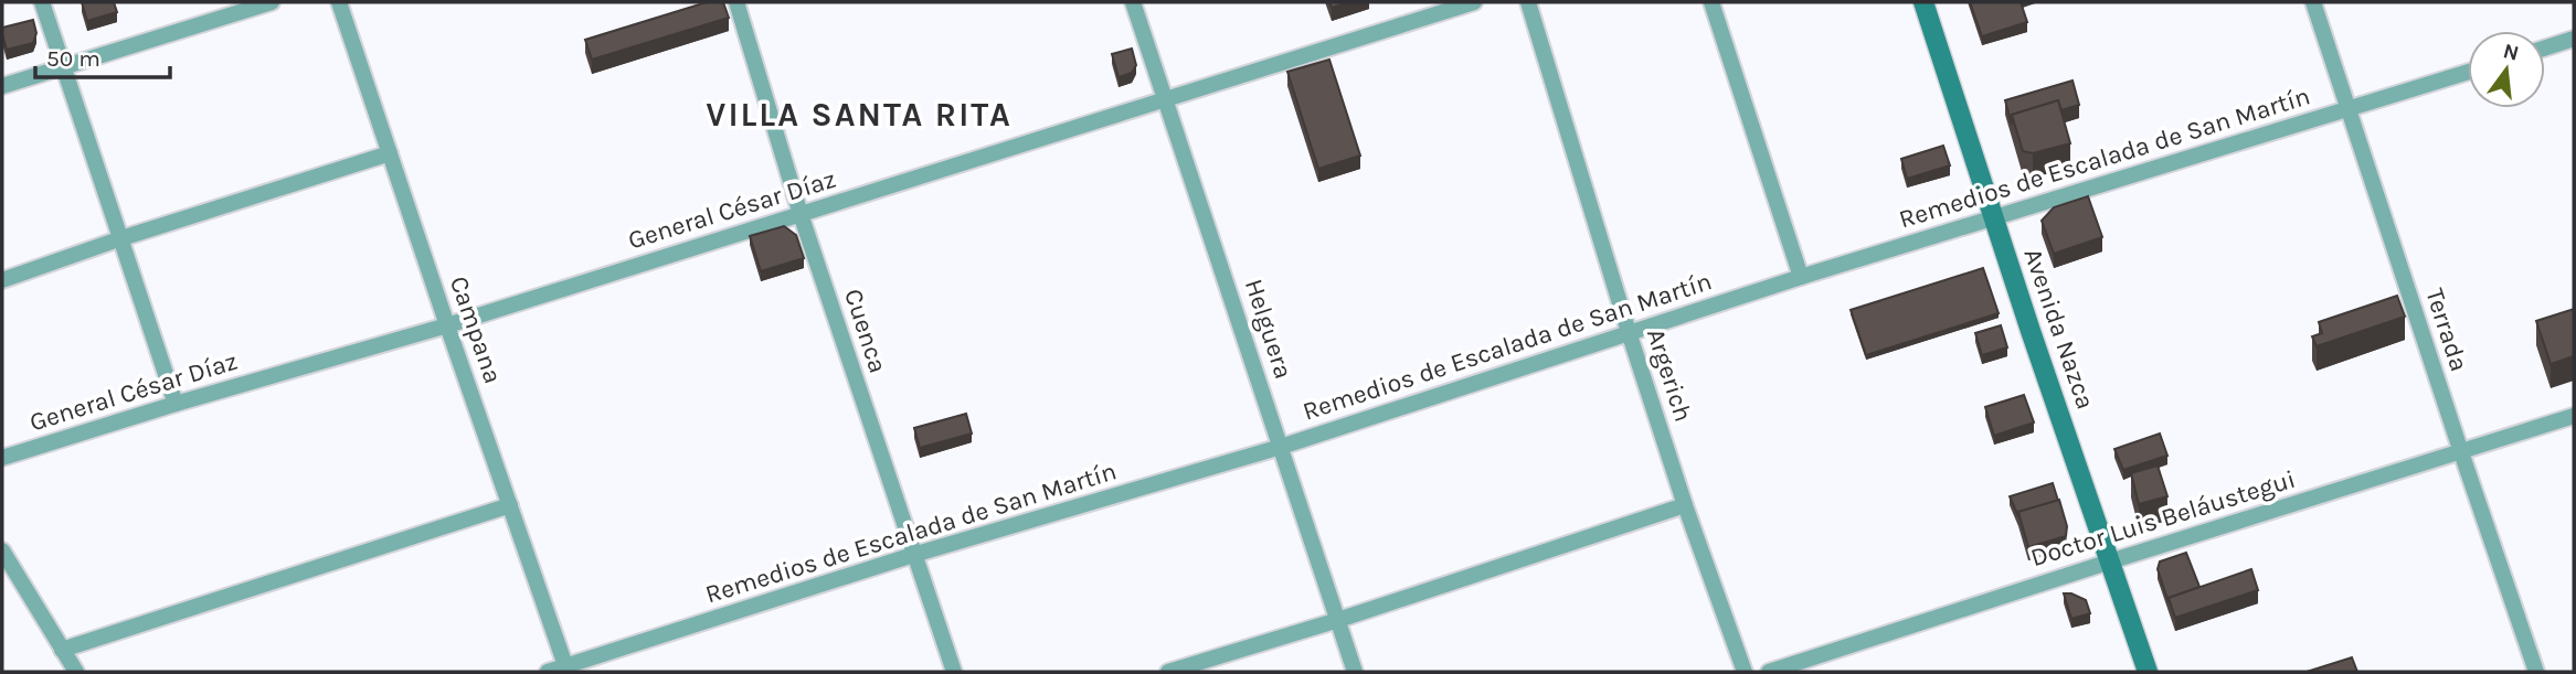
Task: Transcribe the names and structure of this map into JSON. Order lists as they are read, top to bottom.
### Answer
{
  "streets": {
    "main road": ["Avenida Nazca"],
    "street": [
      "Remedios de Escalada de San Martín",
      "General César Díaz",
      "Helguera",
      "Campana",
      "Terrada",
      "Cuenca",
      "Argerich",
      "Doctor Luis Beláustegui"
    ]
  },
  "crossings": [
    ["Remedios de Escalada de San Martín", "Helguera"],
    ["Remedios de Escalada de San Martín", "Avenida Nazca"],
    ["Remedios de Escalada de San Martín", "Campana"],
    ["Remedios de Escalada de San Martín", "Terrada"],
    ["Remedios de Escalada de San Martín", "Cuenca"],
    ["Remedios de Escalada de San Martín", "Argerich"],
    ["General César Díaz", "Helguera"],
    ["General César Díaz", "Campana"],
    ["General César Díaz", "Cuenca"],
    ["Avenida Nazca", "Doctor Luis Beláustegui"],
    ["Terrada", "Doctor Luis Beláustegui"]
  ],
  "districts": ["VILLA SANTA RITA"],
  "scale_bar": "50 m",
  "north": "top"
}
